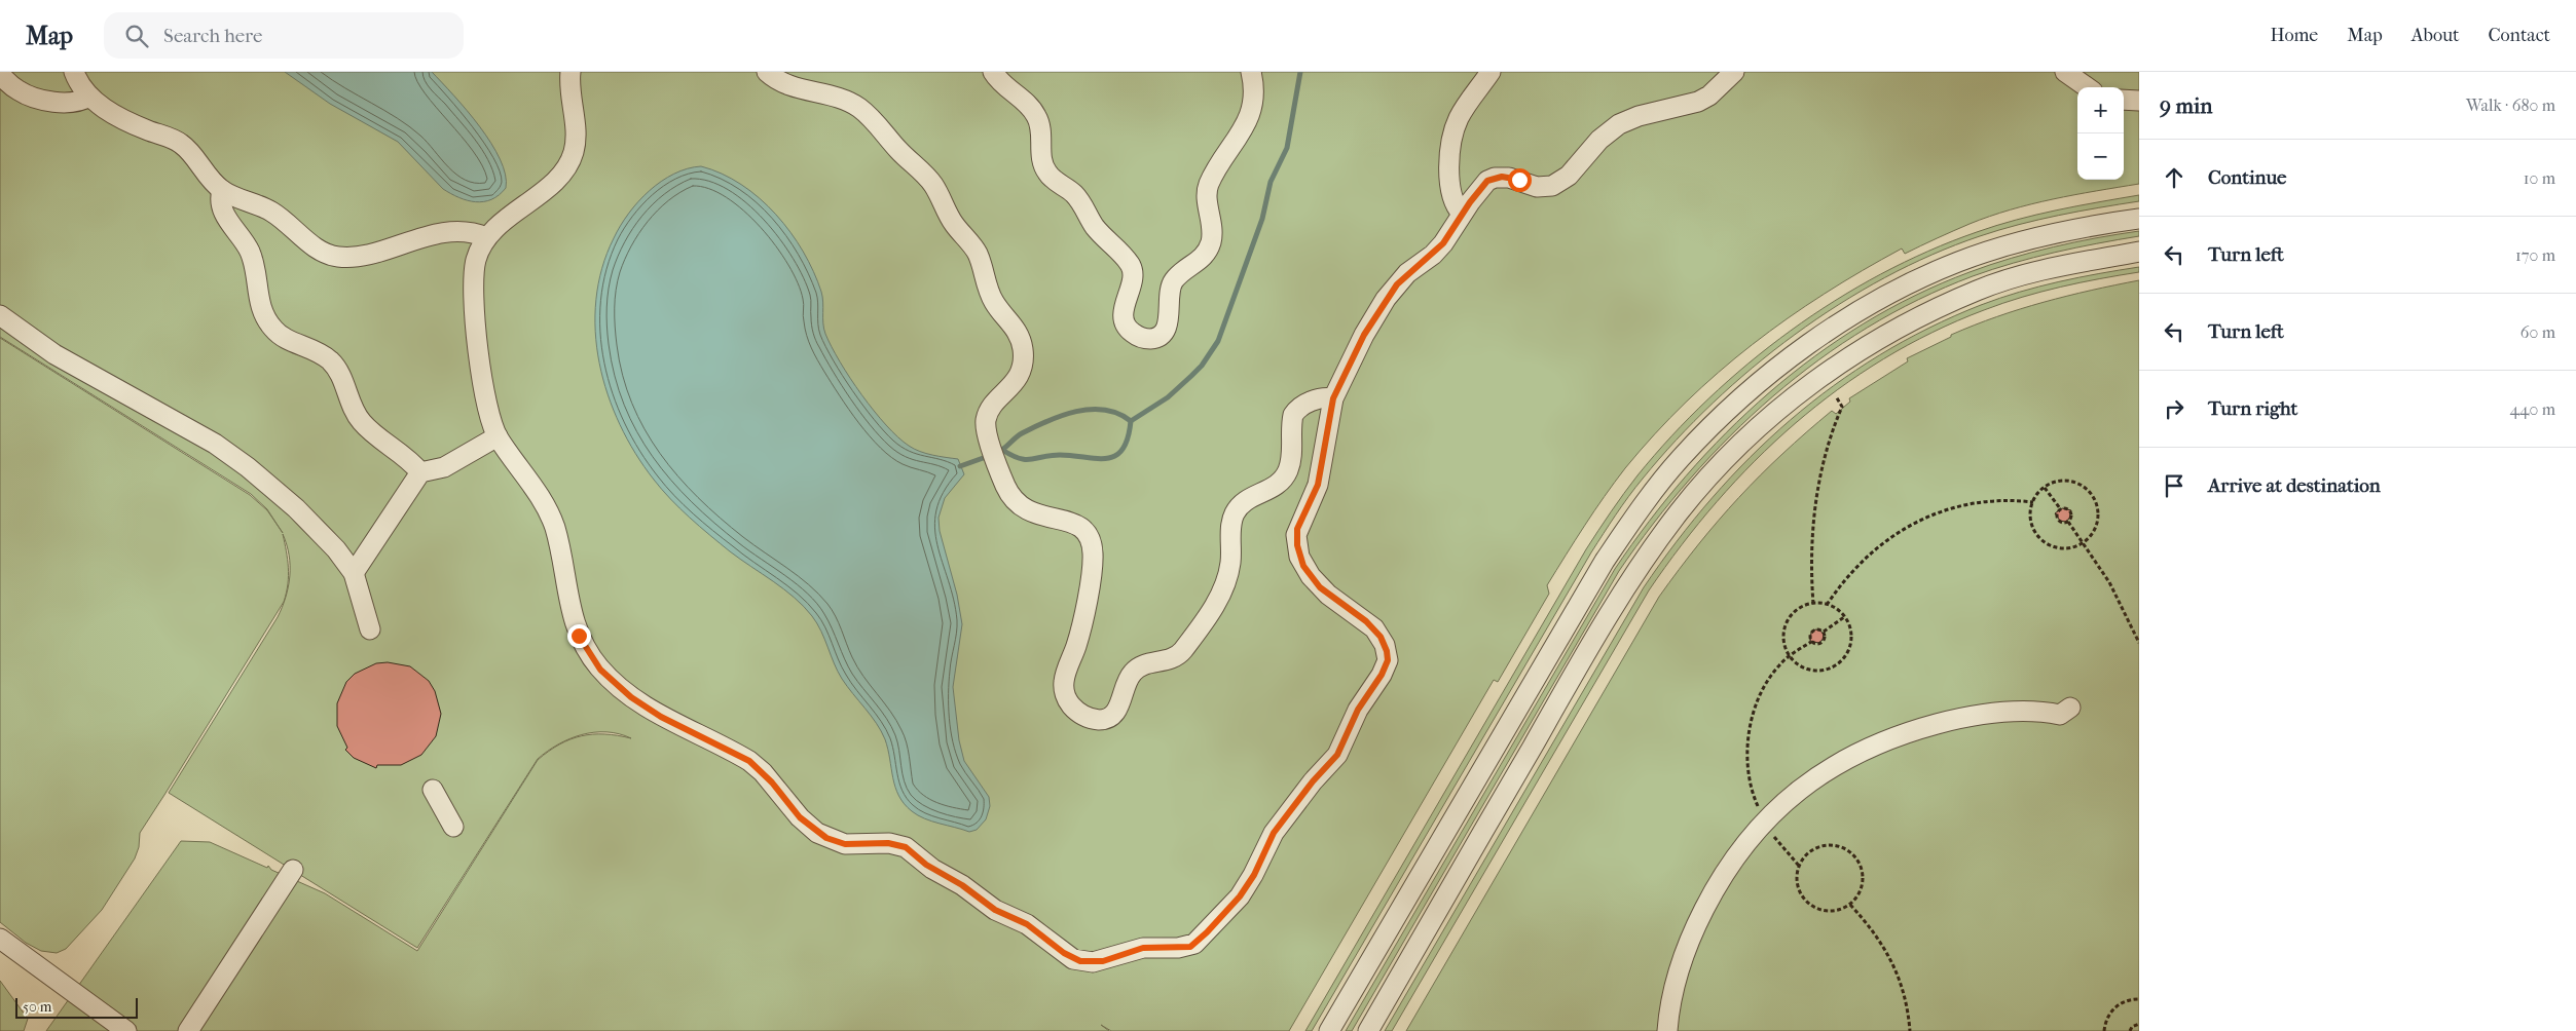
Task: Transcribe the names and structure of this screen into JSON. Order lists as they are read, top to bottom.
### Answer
{
  "scale_bar": "50 m",
  "page": {
    "header": "Map",
    "search": "Search here",
    "nav": [
      "Home",
      "Map",
      "About",
      "Contact"
    ],
    "heading": ["9 min", "Walk · 680 m"],
    "map_buttons": ["+", "−"],
    "list": [
      ["Continue", "10 m"],
      ["Turn left", "170 m"],
      ["Turn left", "60 m"],
      ["Turn right", "440 m"],
      "Arrive at destination"
    ],
    "scale": "50 m"
  }
}
